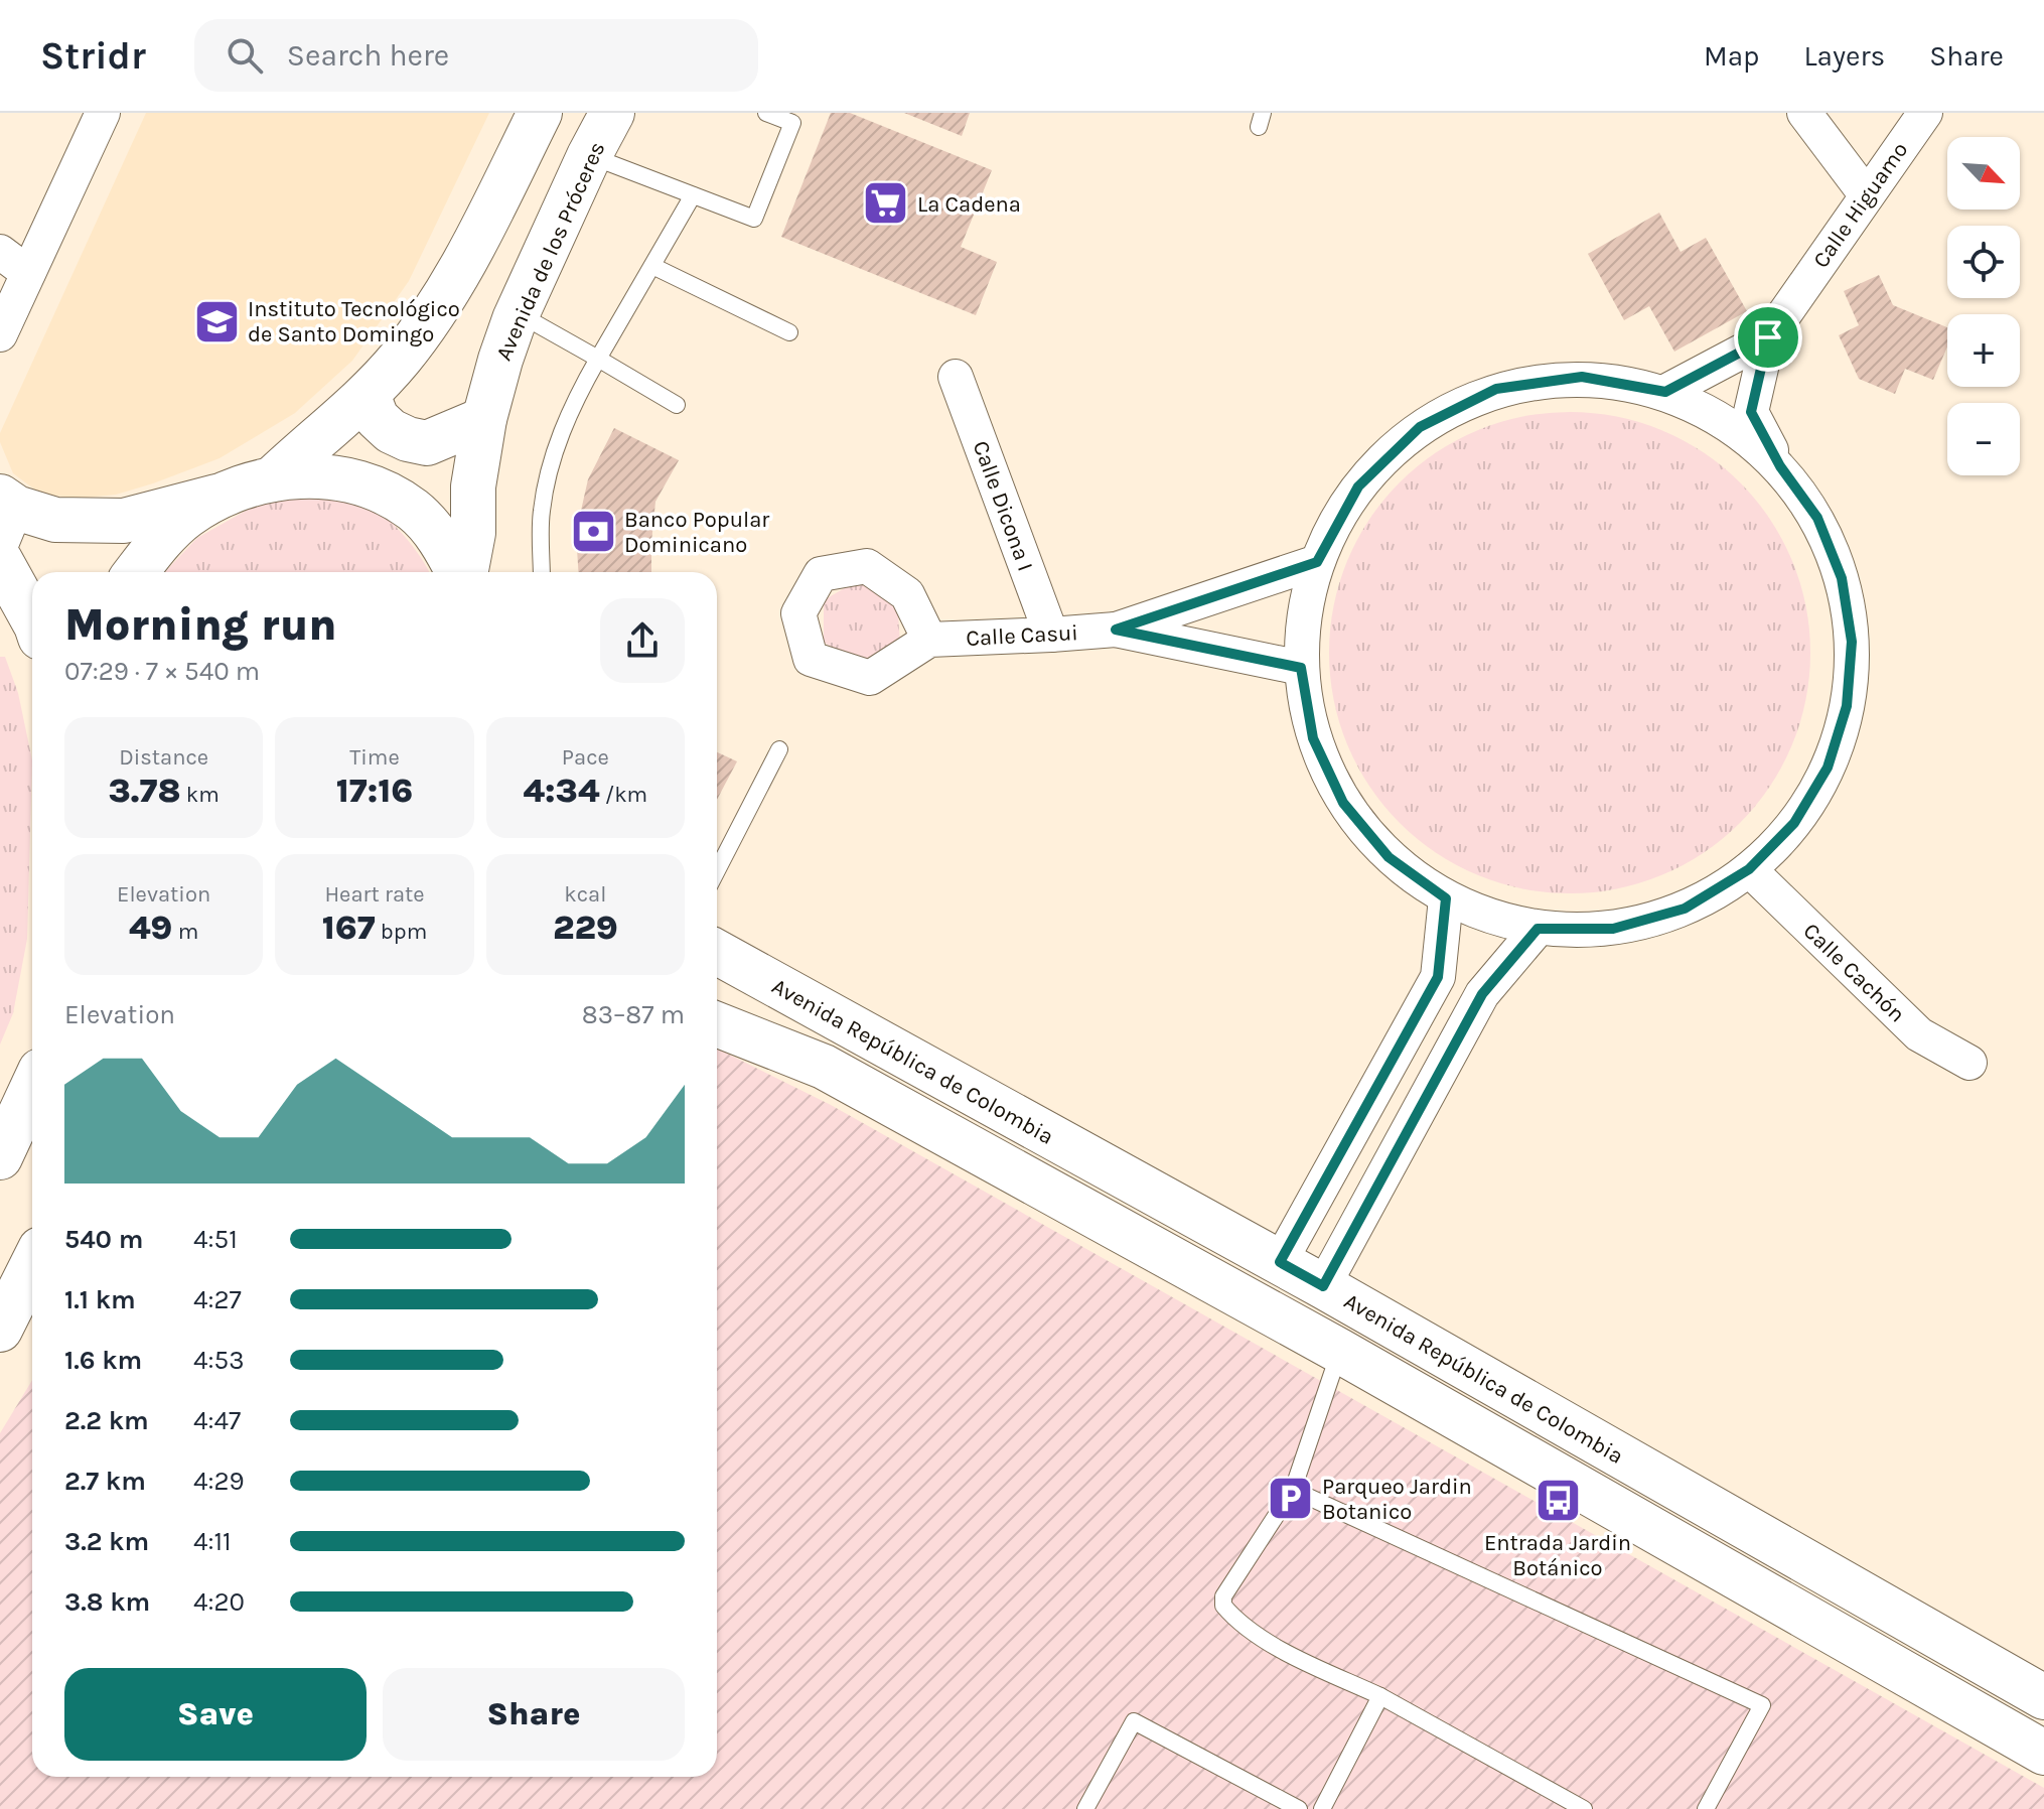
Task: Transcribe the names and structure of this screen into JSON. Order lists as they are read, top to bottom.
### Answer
{
  "streets": {
    "main road": ["Avenida de los Próceres", "Avenida República de Colombia"],
    "street": [
      "Calle Higuamo",
      "Calle Dicona I",
      "Calle Casui",
      "Calle Cachón"
    ]
  },
  "crossings": [
    ["Calle Dicona I", "Calle Casui"]
  ],
  "places": {
    "supermarket": ["La Cadena"],
    "school or university": ["Instituto Tecnológico de Santo Domingo"],
    "bank": ["Banco Popular Dominicano"],
    "parking": ["Parqueo Jardin Botanico"],
    "bus stop": ["Entrada Jardin Botánico"]
  },
  "north": "bottom right",
  "page": {
    "header": "Stridr",
    "search": "Search here",
    "nav": ["Map", "Layers", "Share"],
    "map_buttons": ["+", "−"],
    "heading": ["Morning run", "07:29 · 7 × 540 m"],
    "stats": [
      ["Distance", "3.78 km"],
      ["Time", "17:16"],
      ["Pace", "4:34 /km"],
      ["Elevation", "49 m"],
      ["Heart rate", "167 bpm"],
      ["kcal", "229"]
    ],
    "chart": ["Elevation", "83–87 m"],
    "list": [
      {
        "name": "540 m",
        "note": "4:51"
      },
      {
        "name": "1.1 km",
        "note": "4:27"
      },
      {
        "name": "1.6 km",
        "note": "4:53"
      },
      {
        "name": "2.2 km",
        "note": "4:47"
      },
      {
        "name": "2.7 km",
        "note": "4:29"
      },
      {
        "name": "3.2 km",
        "note": "4:11"
      },
      {
        "name": "3.8 km",
        "note": "4:20"
      }
    ],
    "buttons": ["Save", "Share"]
  }
}
